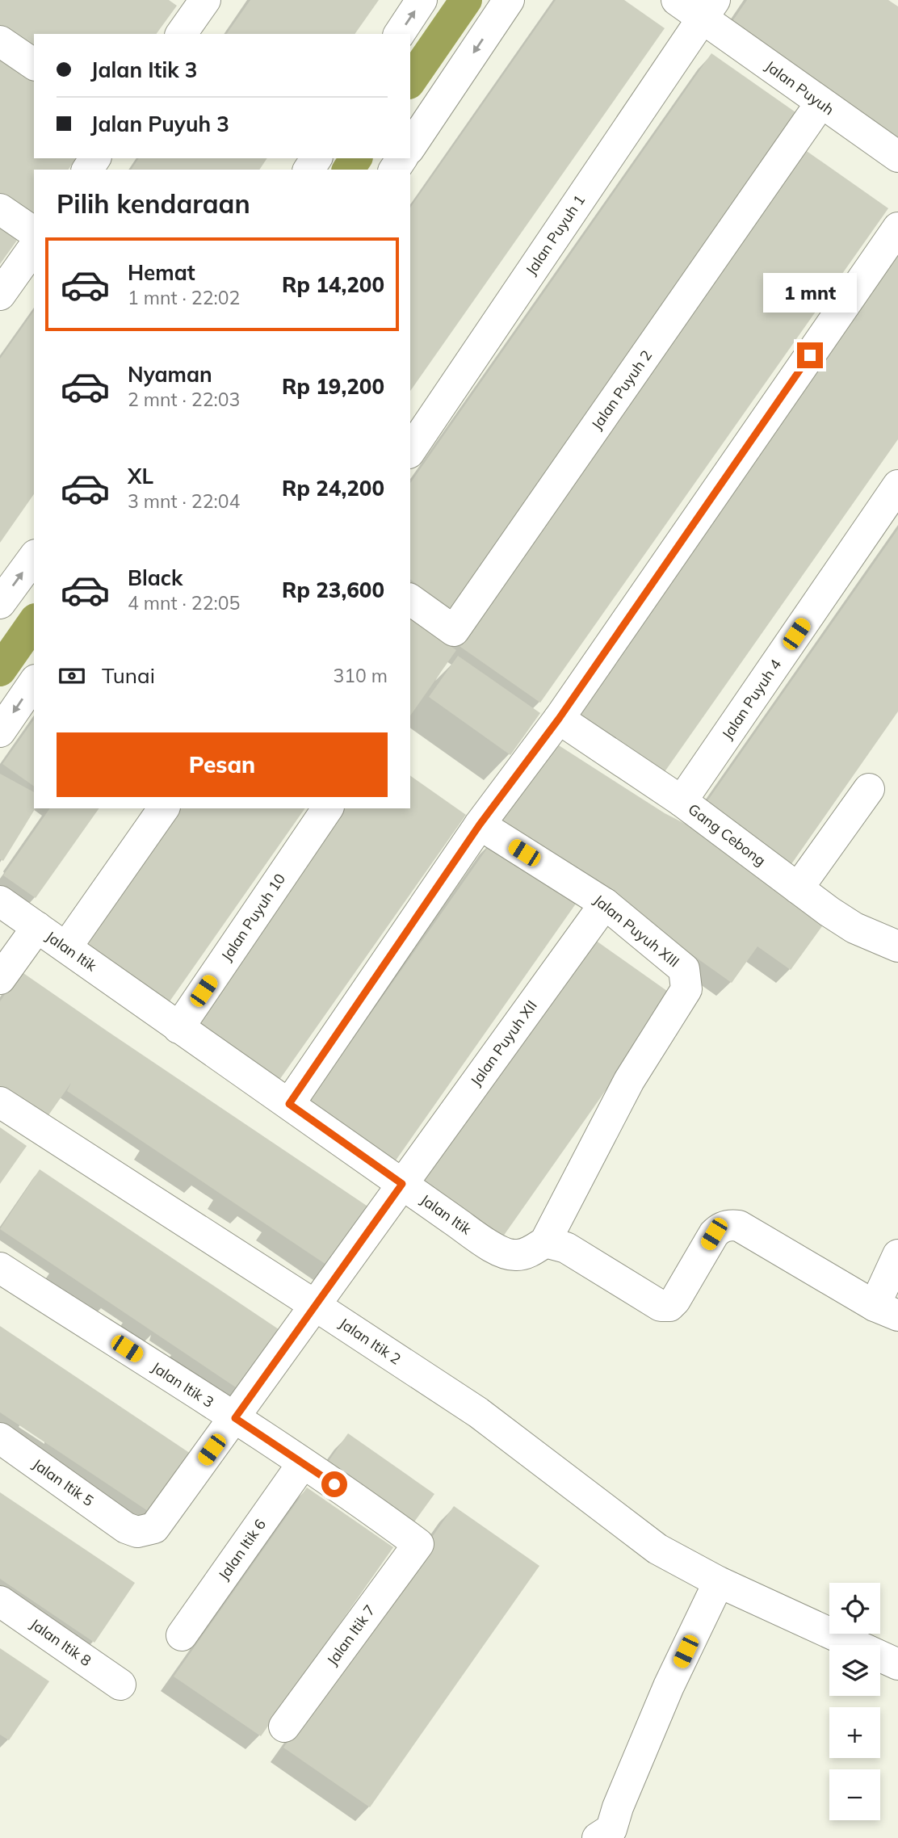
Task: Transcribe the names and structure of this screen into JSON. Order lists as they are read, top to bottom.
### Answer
{
  "streets": {
    "street": [
      "Jalan Puyuh",
      "Jalan Puyuh 1",
      "Jalan Puyuh 2",
      "Jalan Puyuh 4",
      "Gang Cebong",
      "Jalan Puyuh 10",
      "Jalan Puyuh XIII",
      "Jalan Itik",
      "Jalan Puyuh XII",
      "Jalan Itik 2",
      "Jalan Itik 3",
      "Jalan Itik 5",
      "Jalan Itik 6",
      "Jalan Itik 7",
      "Jalan Itik 8"
    ]
  },
  "crossings": [
    ["Jalan Puyuh", "Jalan Puyuh 1"],
    ["Jalan Puyuh", "Jalan Puyuh 2"],
    ["Jalan Puyuh 4", "Gang Cebong"],
    ["Jalan Puyuh 10", "Jalan Itik"],
    ["Jalan Puyuh XIII", "Jalan Itik"],
    ["Jalan Puyuh XIII", "Jalan Puyuh XII"],
    ["Jalan Itik", "Jalan Puyuh XII"],
    ["Jalan Puyuh XII", "Jalan Itik 2"],
    ["Jalan Puyuh XII", "Jalan Itik 3"],
    ["Jalan Puyuh XII", "Jalan Itik 5"],
    ["Jalan Itik 3", "Jalan Itik 6"],
    ["Jalan Itik 3", "Jalan Itik 7"]
  ],
  "page": {
    "banner": ["Jalan Itik 3", "Jalan Puyuh 3"],
    "heading": "Pilih kendaraan",
    "list": [
      {
        "name": "Hemat",
        "note": "1 mnt · 22:02",
        "value": "Rp 14,200"
      },
      {
        "name": "Nyaman",
        "note": "2 mnt · 22:03",
        "value": "Rp 19,200"
      },
      {
        "name": "XL",
        "note": "3 mnt · 22:04",
        "value": "Rp 24,200"
      },
      {
        "name": "Black",
        "note": "4 mnt · 22:05",
        "value": "Rp 23,600"
      }
    ],
    "bubble": "1 mnt",
    "pay": ["Tunai", "310 m"],
    "buttons": "Pesan",
    "map_buttons": ["+", "−"]
  }
}
